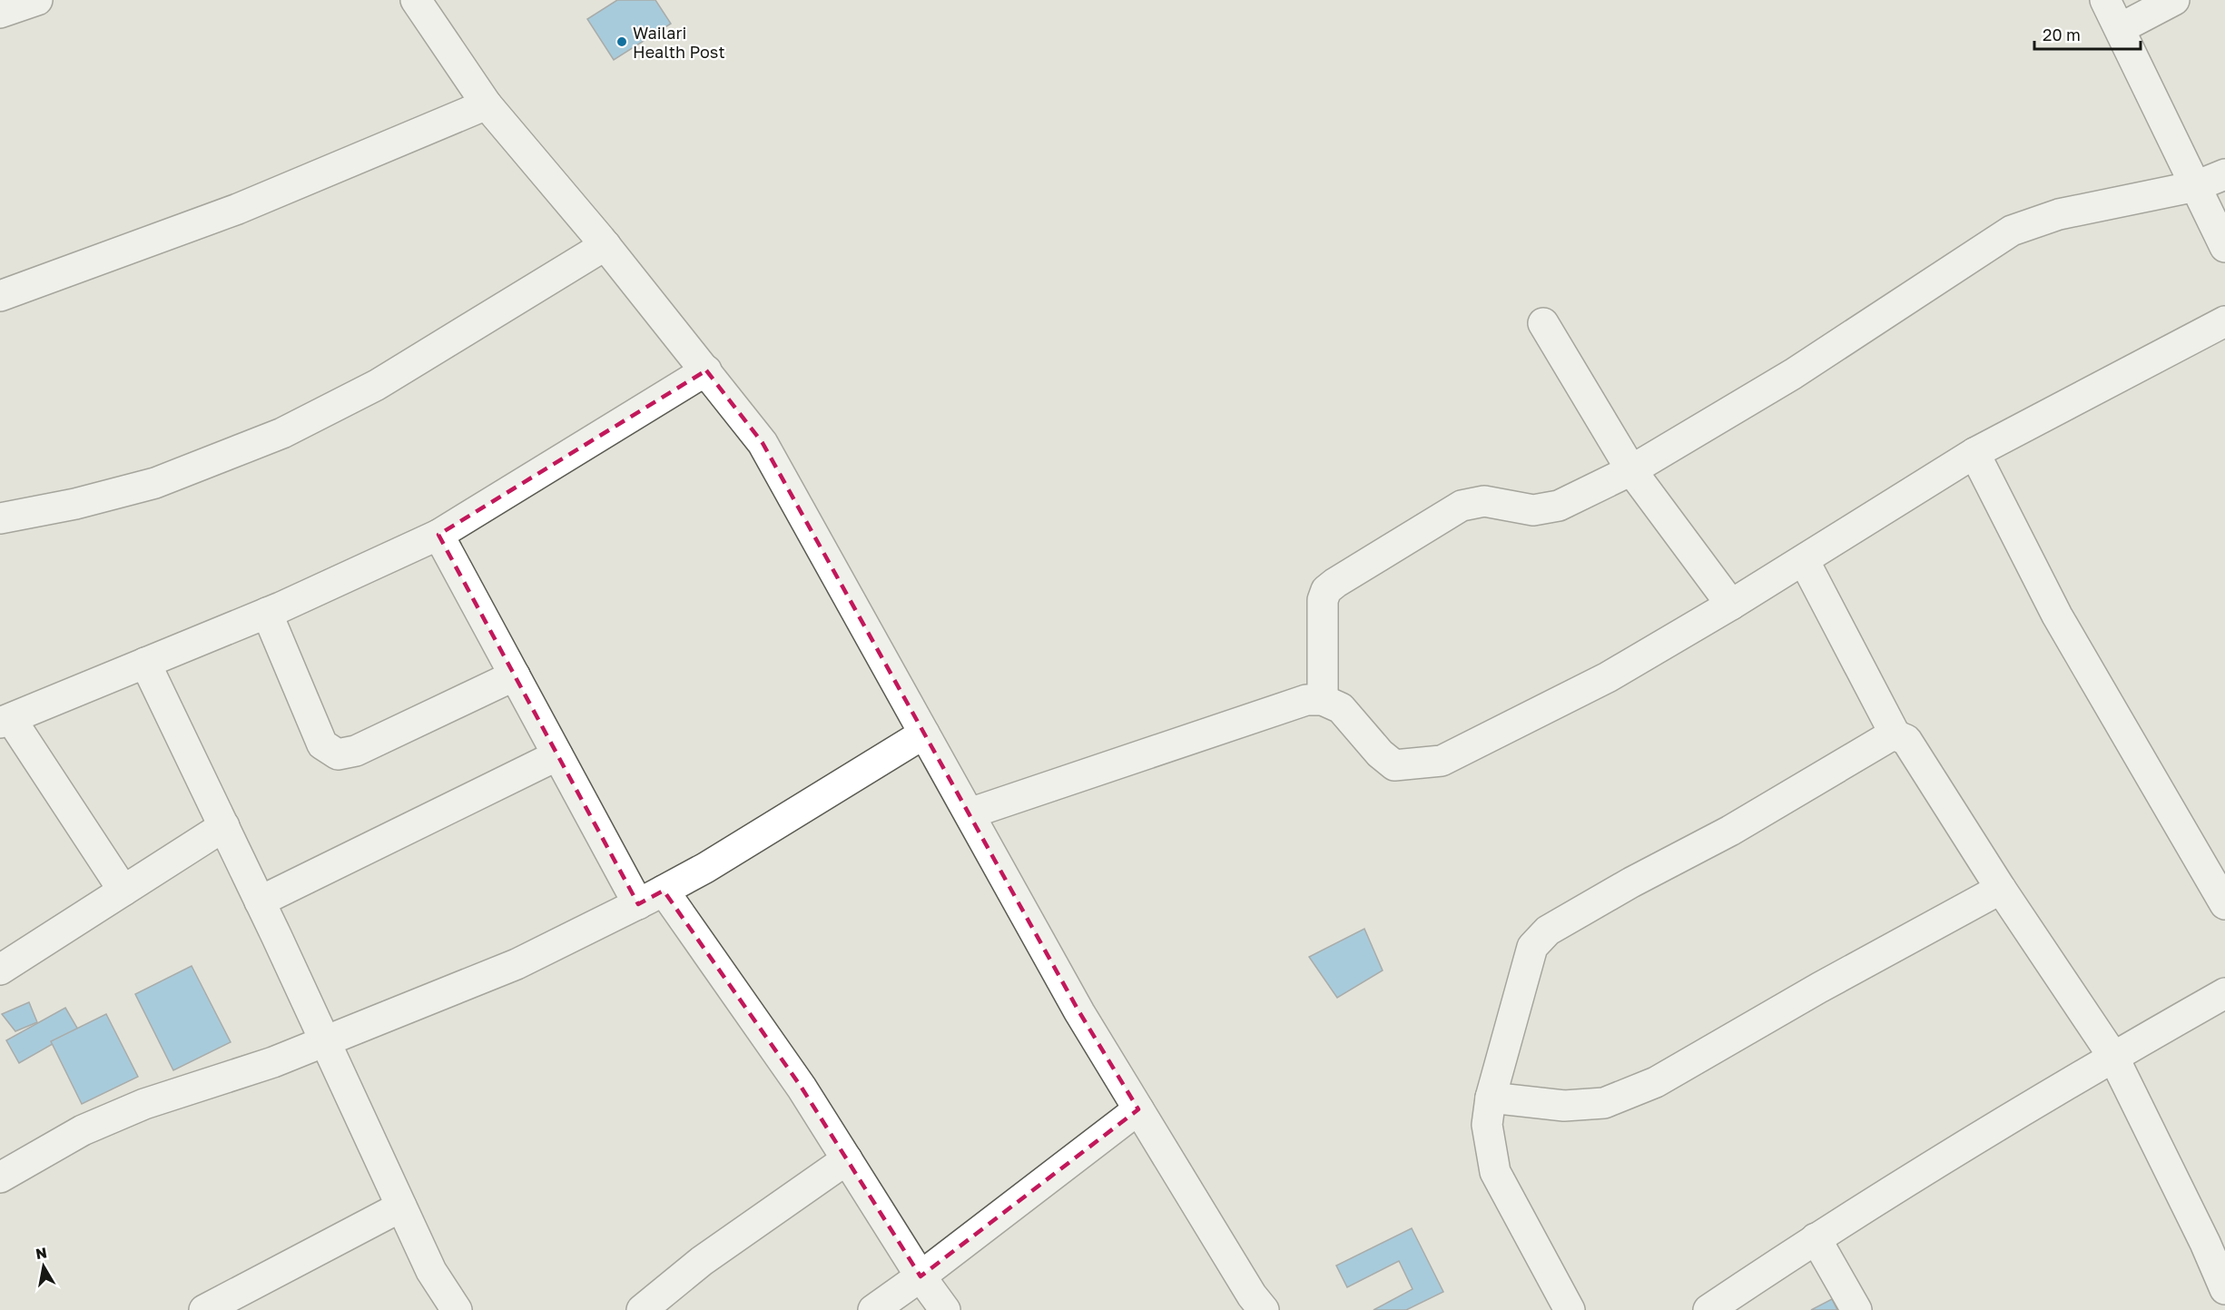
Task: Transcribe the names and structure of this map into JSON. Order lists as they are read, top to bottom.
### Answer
{
  "places": ["Wailari Health Post"],
  "scale_bar": "20 m",
  "north": "top"
}
